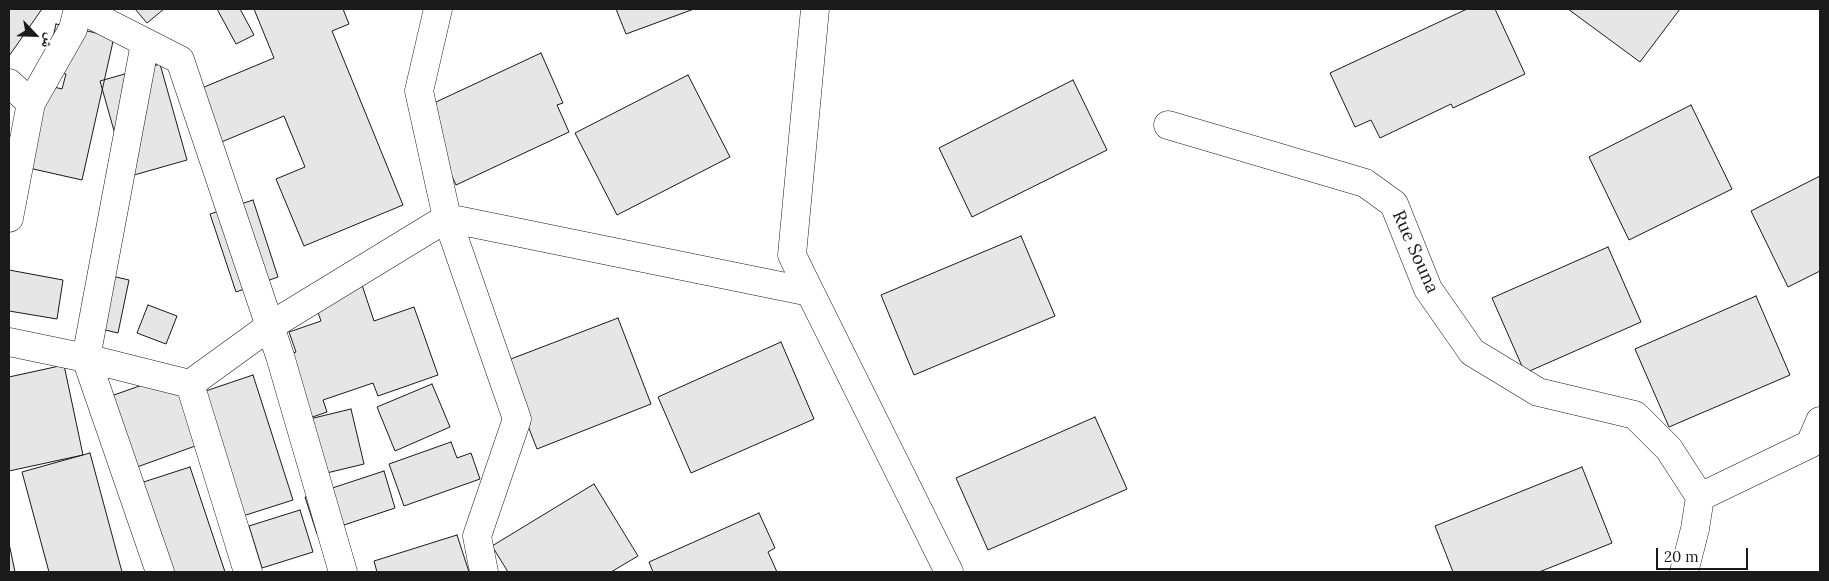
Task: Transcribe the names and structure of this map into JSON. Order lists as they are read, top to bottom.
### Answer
{
  "streets": {
    "street": ["Rue Souna"]
  },
  "scale_bar": "20 m",
  "north": "bottom right"
}
